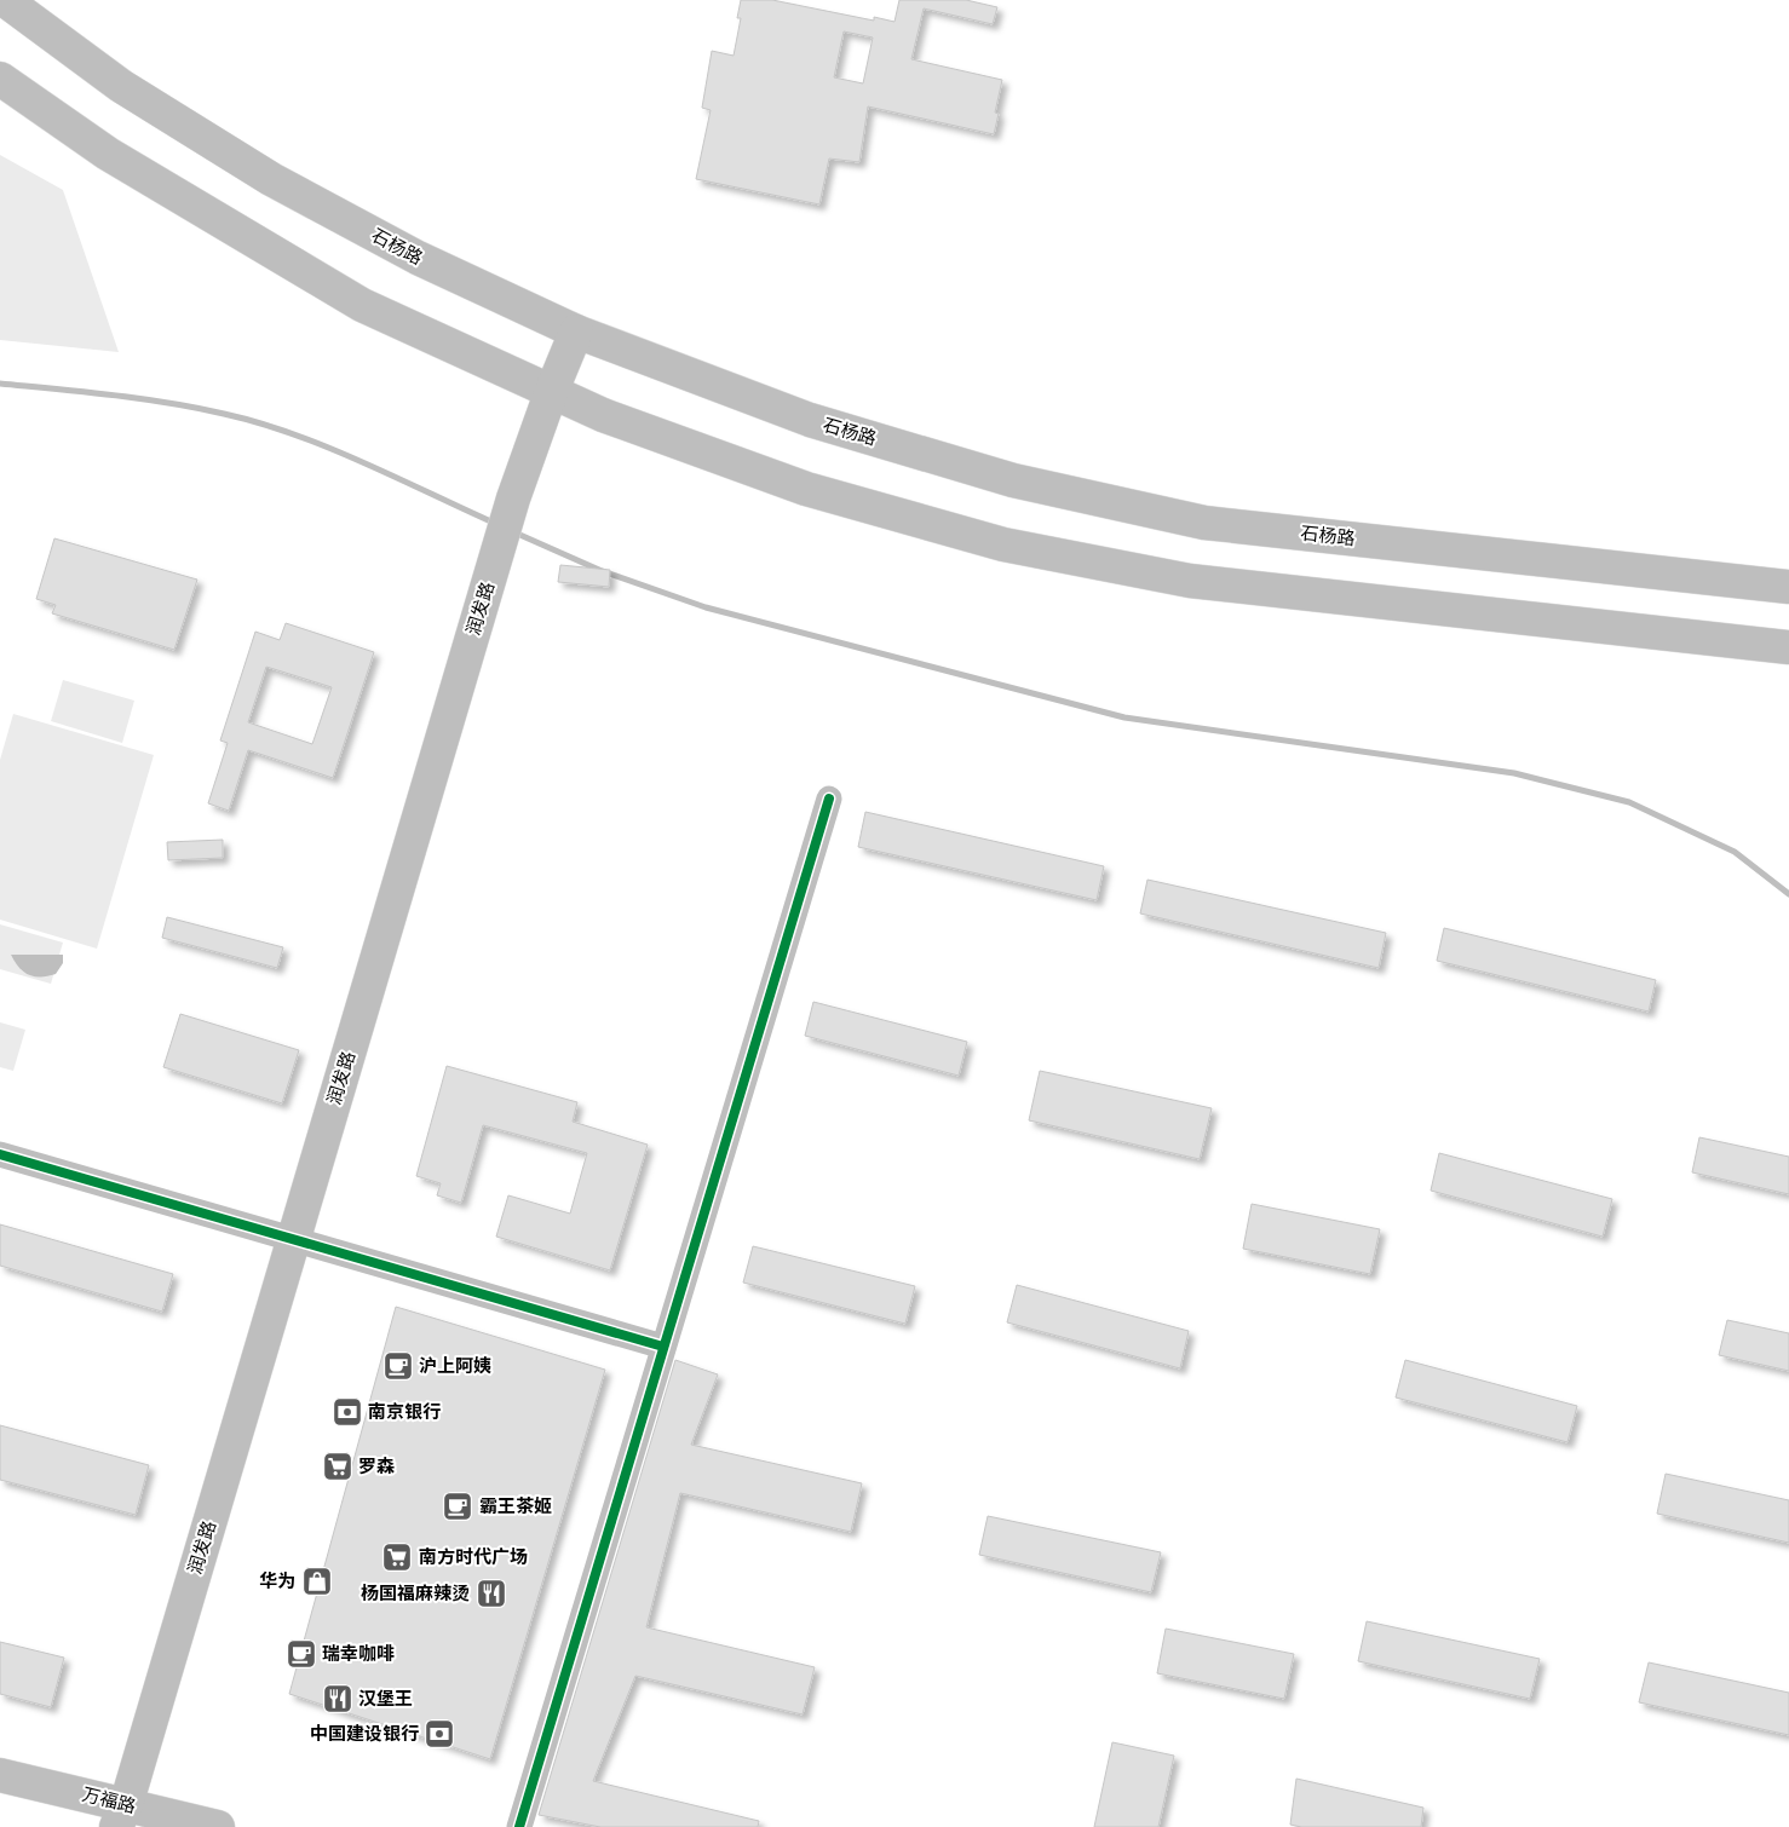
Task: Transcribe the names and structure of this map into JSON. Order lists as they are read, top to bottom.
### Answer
{
  "streets": {
    "main road": ["石杨路", "润发路", "万福路"]
  },
  "crossings": [
    ["石杨路", "润发路"],
    ["润发路", "万福路"]
  ],
  "places": {
    "cafe": ["沪上阿姨", "霸王茶姬", "瑞幸咖啡"],
    "bank": ["南京银行", "中国建设银行"],
    "supermarket": ["罗森", "南方时代广场"],
    "shop": ["华为"],
    "restaurant": ["杨国福麻辣烫", "汉堡王"]
  }
}
